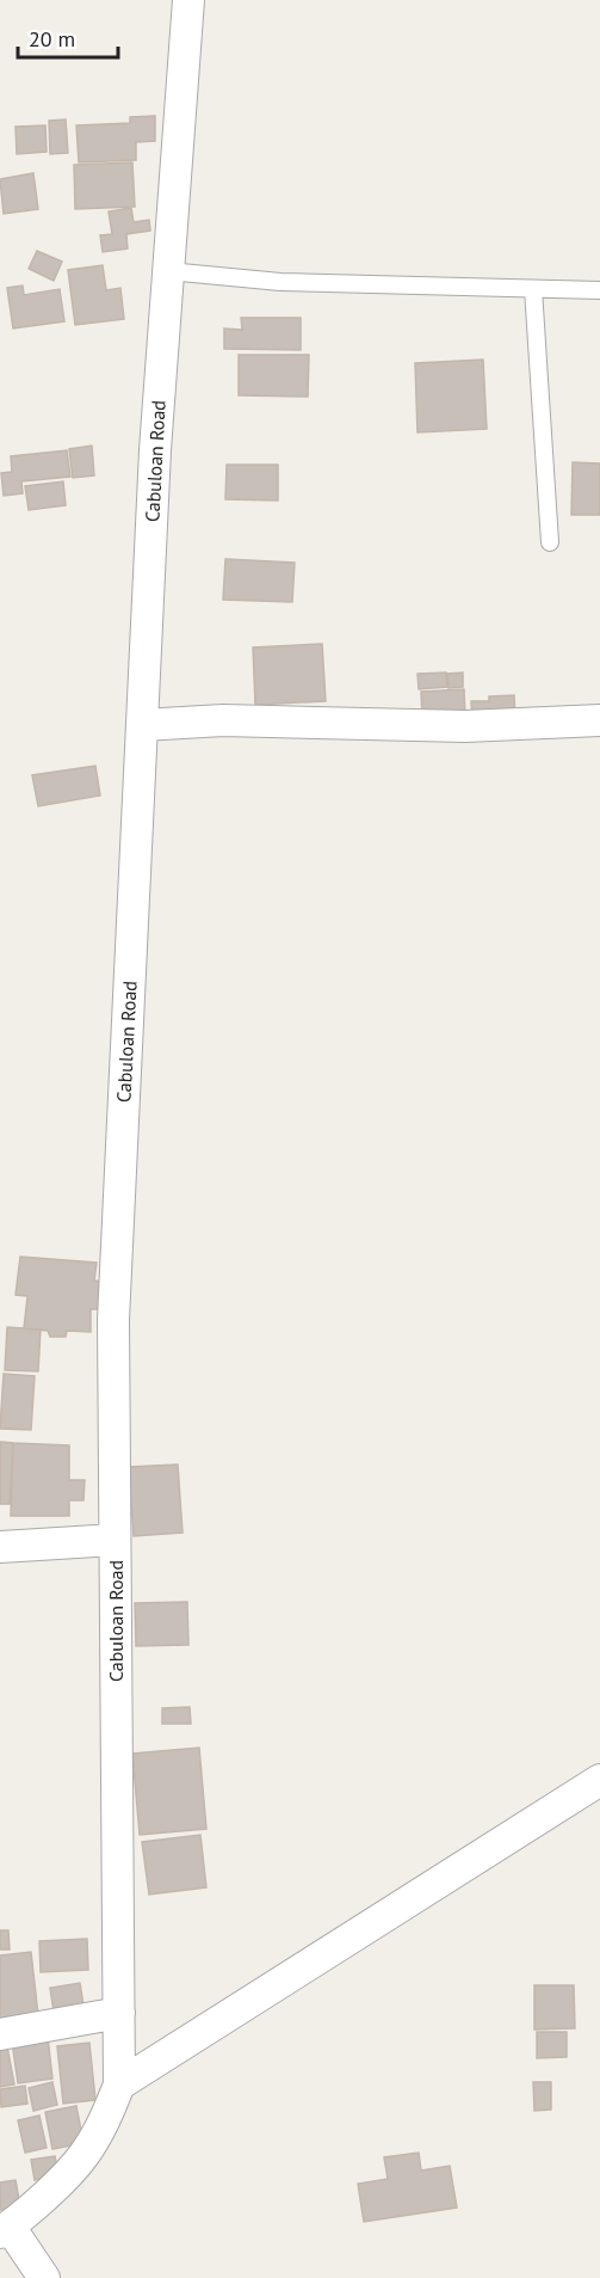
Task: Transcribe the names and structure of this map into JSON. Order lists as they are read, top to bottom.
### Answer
{
  "streets": {
    "street": ["Cabuloan Road"]
  },
  "scale_bar": "20 m"
}
